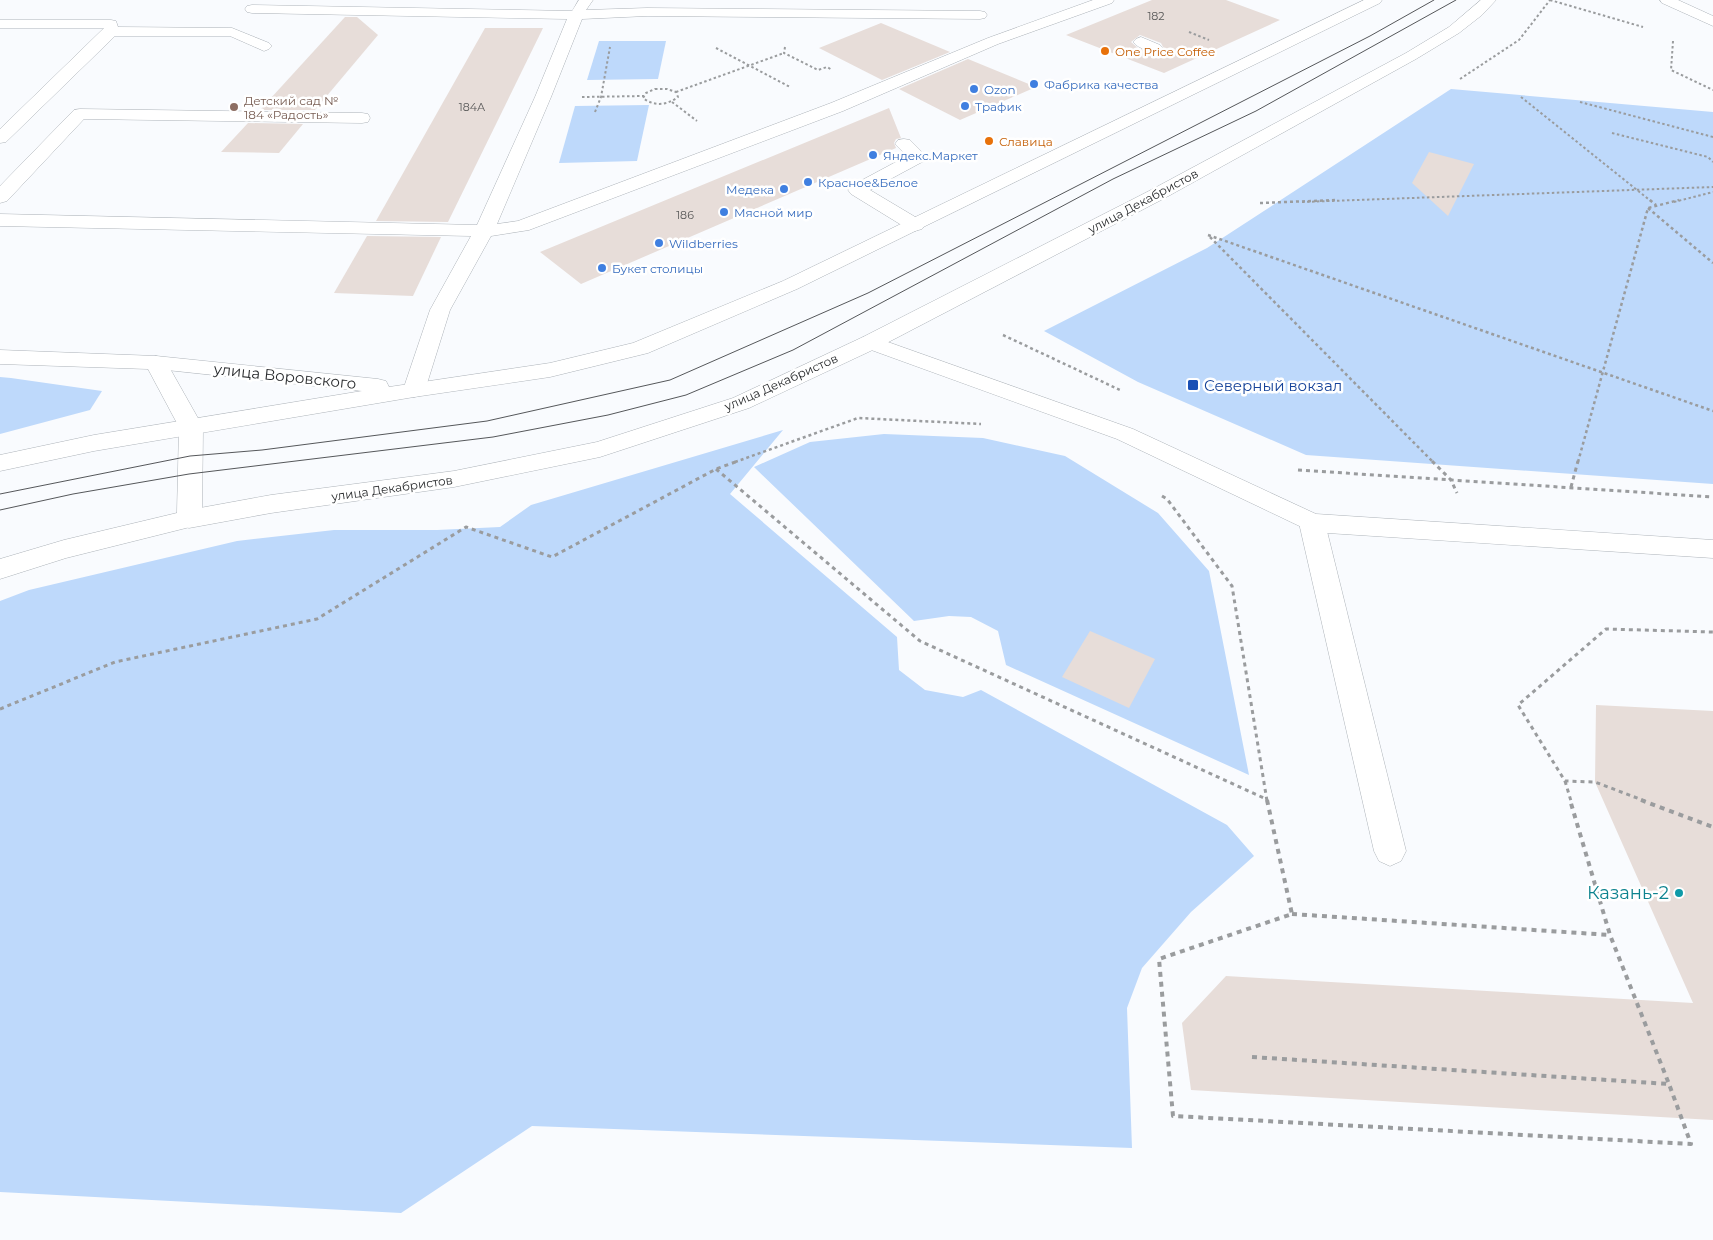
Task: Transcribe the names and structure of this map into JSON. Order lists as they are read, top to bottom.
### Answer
{
  "streets": {
    "main road": ["улица Декабристов", "улица Воровского"]
  },
  "places": {
    "other": [
      "One Price Coffee",
      "Фабрика качества",
      "Ozon",
      "Трафик",
      "Детский сад № 184 «Радость»",
      "Славица",
      "Яндекс.Маркет",
      "Красное&Белое",
      "Медека",
      "Мясной мир",
      "Wildberries",
      "Букет столицы",
      "Казань-2"
    ],
    "transit": ["Северный вокзал"]
  },
  "house_numbers": ["182", "184А", "186"]
}
